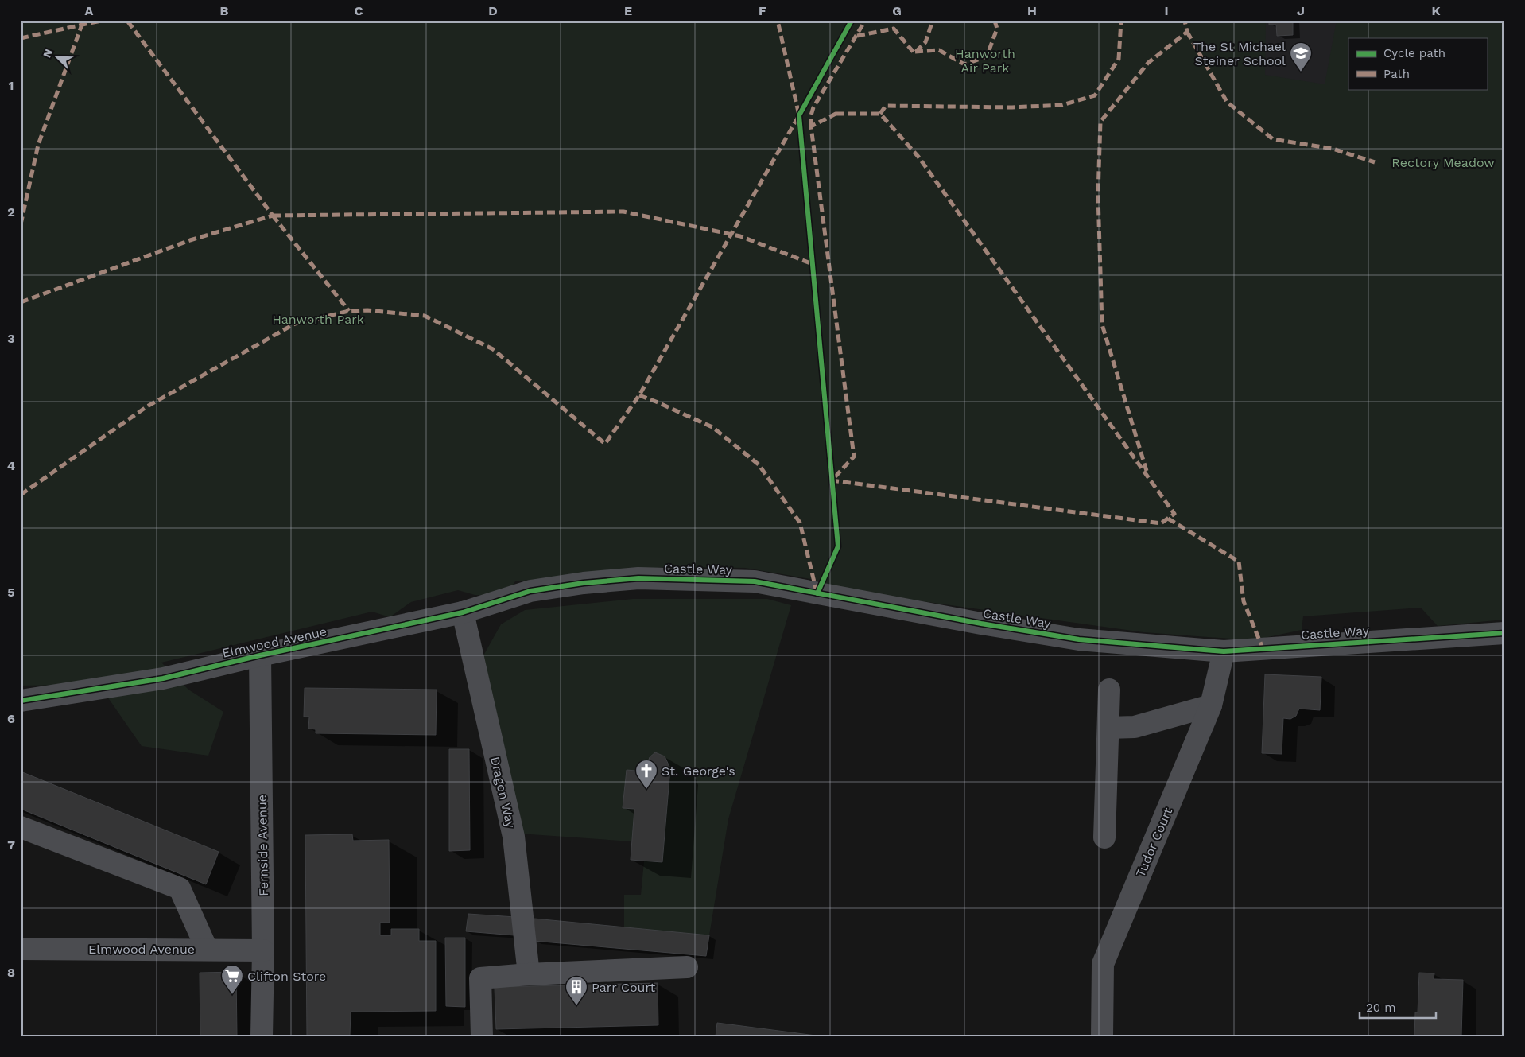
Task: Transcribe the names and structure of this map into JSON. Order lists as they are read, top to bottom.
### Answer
{
  "streets": {
    "street": [
      "Castle Way",
      "Elmwood Avenue",
      "Dragon Way",
      "Tudor Court",
      "Fernside Avenue"
    ]
  },
  "crossings": [
    ["Castle Way", "Elmwood Avenue"],
    ["Castle Way", "Tudor Court"],
    ["Elmwood Avenue", "Dragon Way"],
    ["Elmwood Avenue", "Fernside Avenue"]
  ],
  "parks": ["Hanworth Air Park", "Rectory Meadow", "Hanworth Park"],
  "places": {
    "school or university": ["The St Michael Steiner School"],
    "church": ["St. George's"],
    "supermarket": ["Clifton Store"],
    "building": ["Parr Court"]
  },
  "legend": ["Cycle path", "Path"],
  "scale_bar": "20 m",
  "north": "top left",
  "grid": {
    "columns": [
      "A",
      "B",
      "C",
      "D",
      "E",
      "F",
      "G",
      "H",
      "I",
      "J",
      "K"
    ],
    "rows": [
      "1",
      "2",
      "3",
      "4",
      "5",
      "6",
      "7",
      "8"
    ]
  }
}
